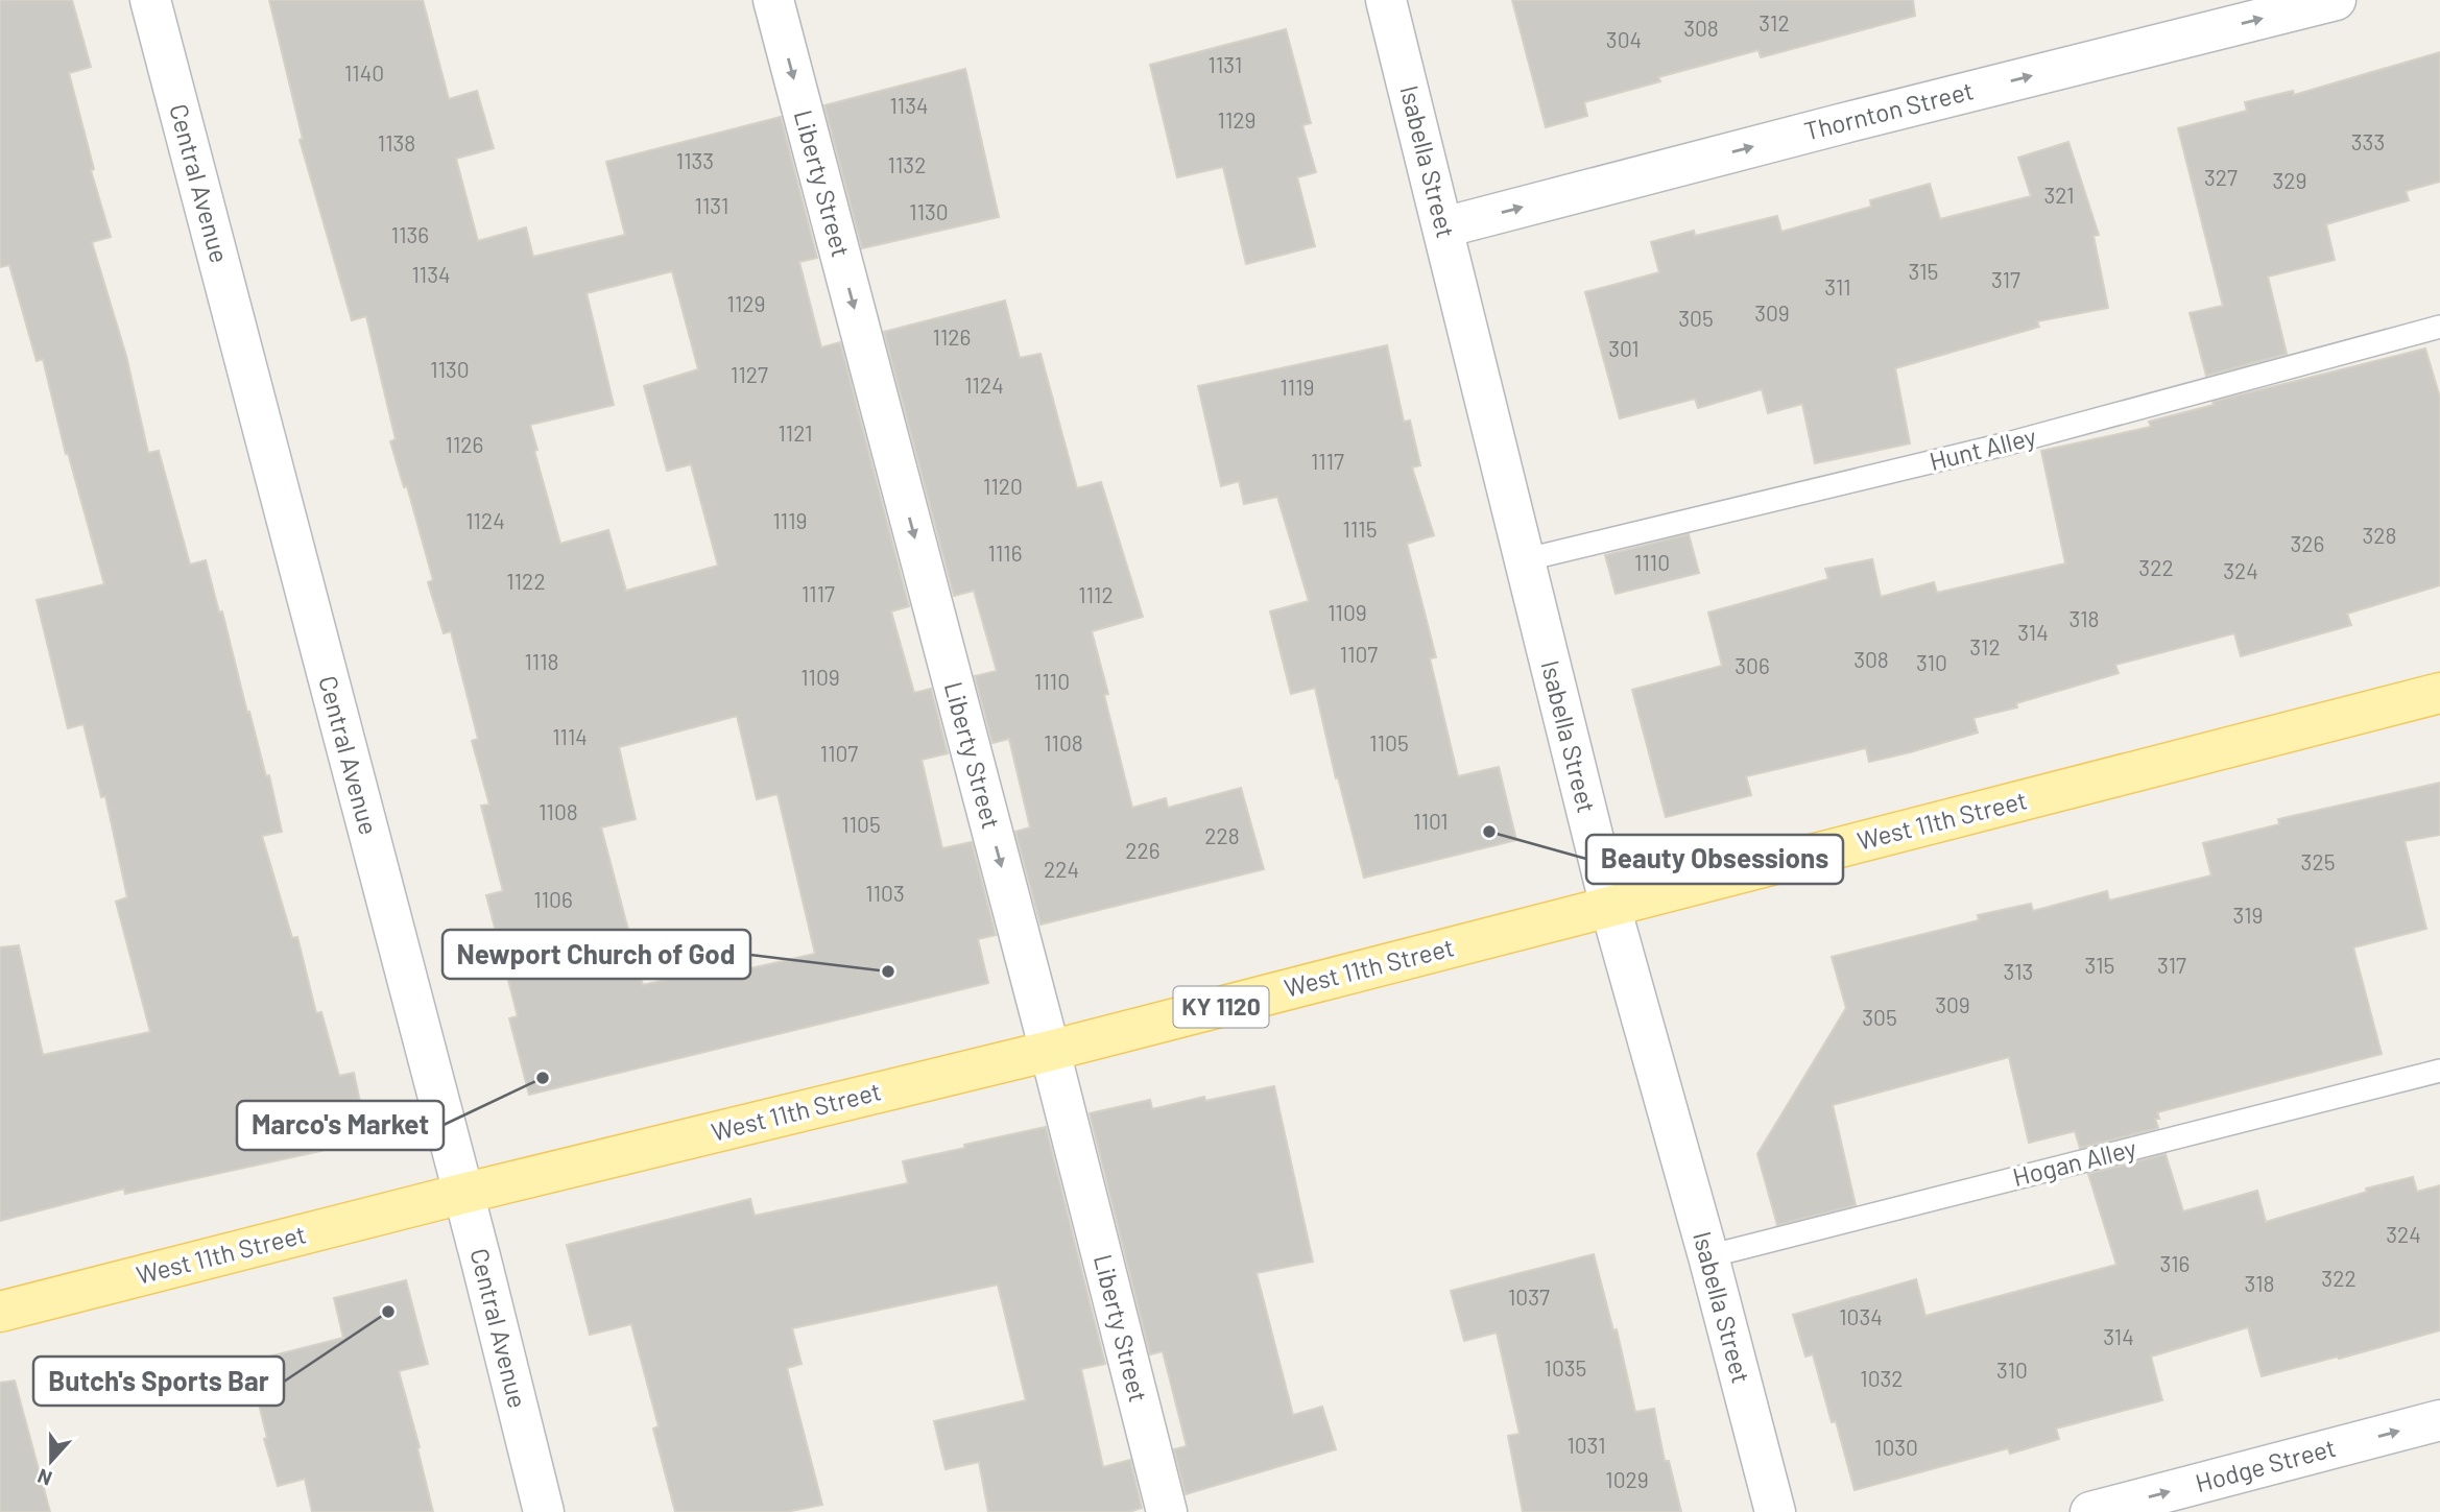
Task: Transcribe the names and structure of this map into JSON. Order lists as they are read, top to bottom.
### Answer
{
  "streets": {
    "main road": ["West 11th Street", "KY 1120"],
    "street": [
      "Thornton Street",
      "Isabella Street",
      "Central Avenue",
      "Liberty Street",
      "Hodge Street"
    ],
    "lane": ["Hunt Alley", "Hogan Alley"]
  },
  "crossings": [
    ["Thornton Street", "Isabella Street"],
    ["Isabella Street", "Hunt Alley"],
    ["Isabella Street", "West 11th Street"],
    ["Isabella Street", "Hogan Alley"],
    ["Central Avenue", "West 11th Street"],
    ["Liberty Street", "West 11th Street"]
  ],
  "one_way": ["Thornton Street", "Liberty Street", "Hodge Street"],
  "places": [
    "Beauty Obsessions",
    "Newport Church of God",
    "Marco's Market",
    "Butch's Sports Bar"
  ],
  "house_numbers": [
    "312",
    "308",
    "304",
    "1131",
    "1140",
    "1134",
    "1129",
    "333",
    "1138",
    "1133",
    "1132",
    "327",
    "329",
    "321",
    "1131",
    "1130",
    "1136",
    "315",
    "1134",
    "317",
    "311",
    "1129",
    "309",
    "305",
    "1126",
    "301",
    "1130",
    "1127",
    "1124",
    "1119",
    "1121",
    "1126",
    "1117",
    "1120",
    "1124",
    "1119",
    "1115",
    "328",
    "326",
    "1116",
    "1110",
    "322",
    "324",
    "1122",
    "1117",
    "1112",
    "1109",
    "318",
    "314",
    "312",
    "1107",
    "308",
    "1118",
    "310",
    "306",
    "1109",
    "1110",
    "1114",
    "1108",
    "1105",
    "1107",
    "1108",
    "1101",
    "1105",
    "228",
    "226",
    "325",
    "224",
    "1103",
    "1106",
    "319",
    "315",
    "317",
    "313",
    "309",
    "305",
    "324",
    "316",
    "322",
    "318",
    "1037",
    "1034",
    "314",
    "1035",
    "310",
    "1032",
    "1031",
    "1030",
    "1029"
  ],
  "north": "bottom"
}
